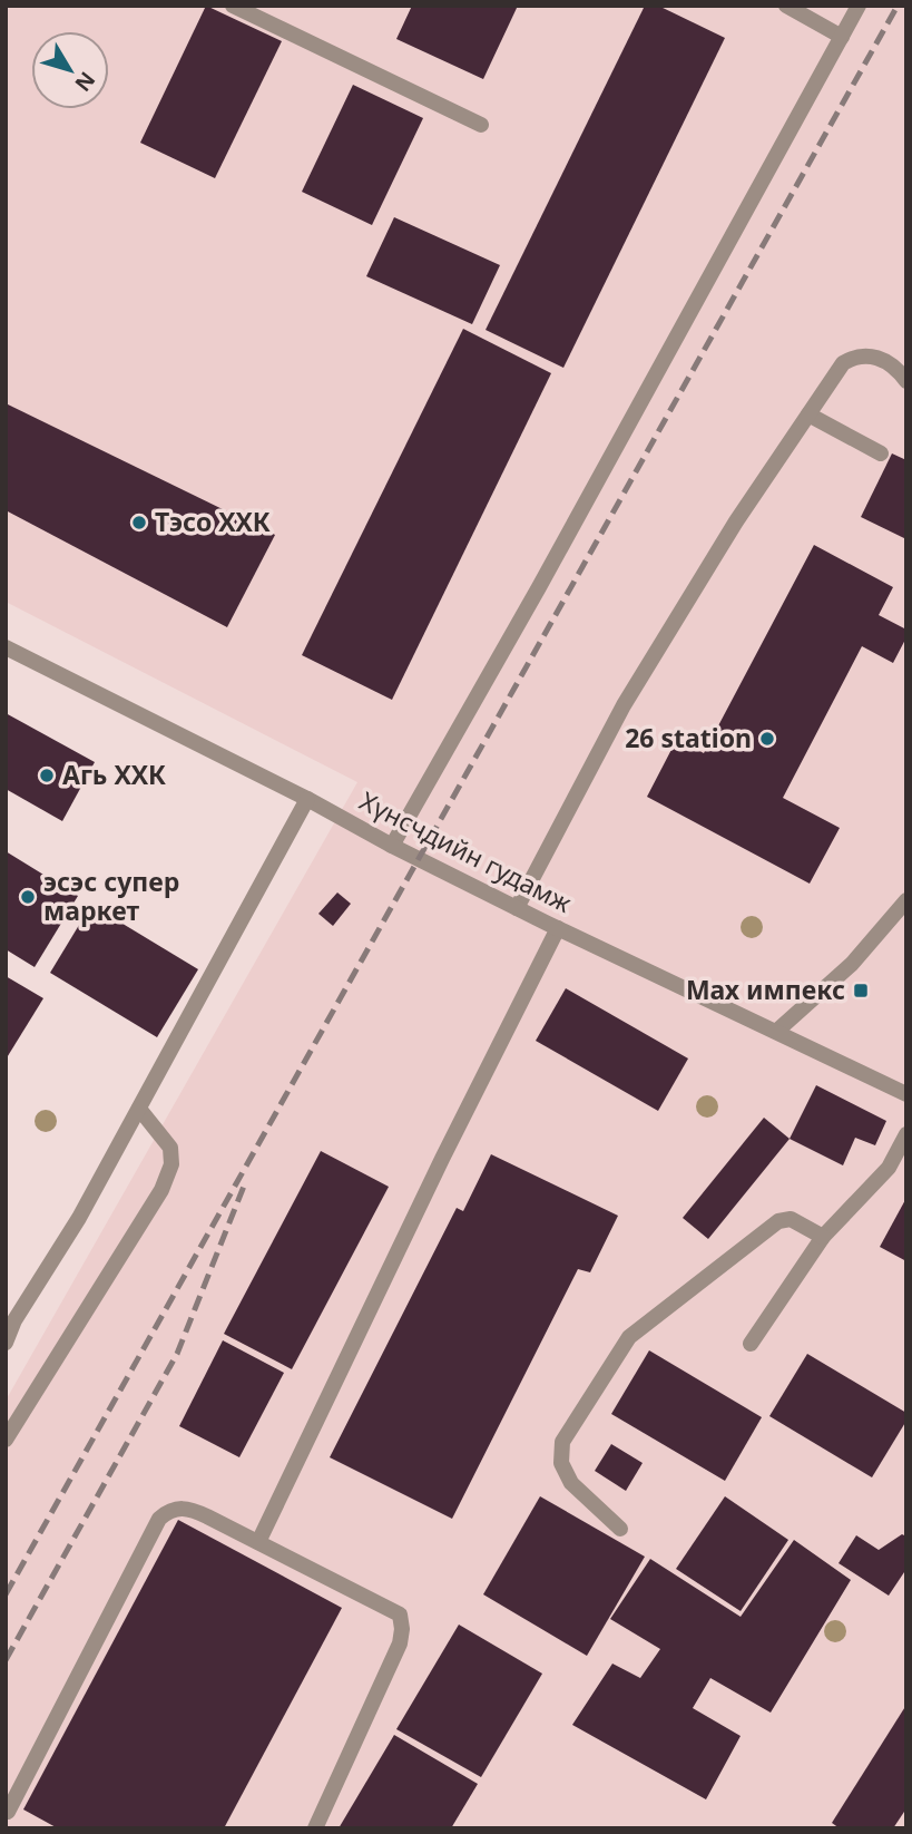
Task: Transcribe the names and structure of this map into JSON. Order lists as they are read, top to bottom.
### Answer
{
  "streets": {
    "street": ["Хүнсчдийн гудамж"]
  },
  "places": {
    "other": [
      "Тэсо ХХК",
      "26 station",
      "Агь ХХК",
      "эсэс супер маркет"
    ],
    "transit": ["Мах импекс"]
  },
  "north": "bottom right"
}
